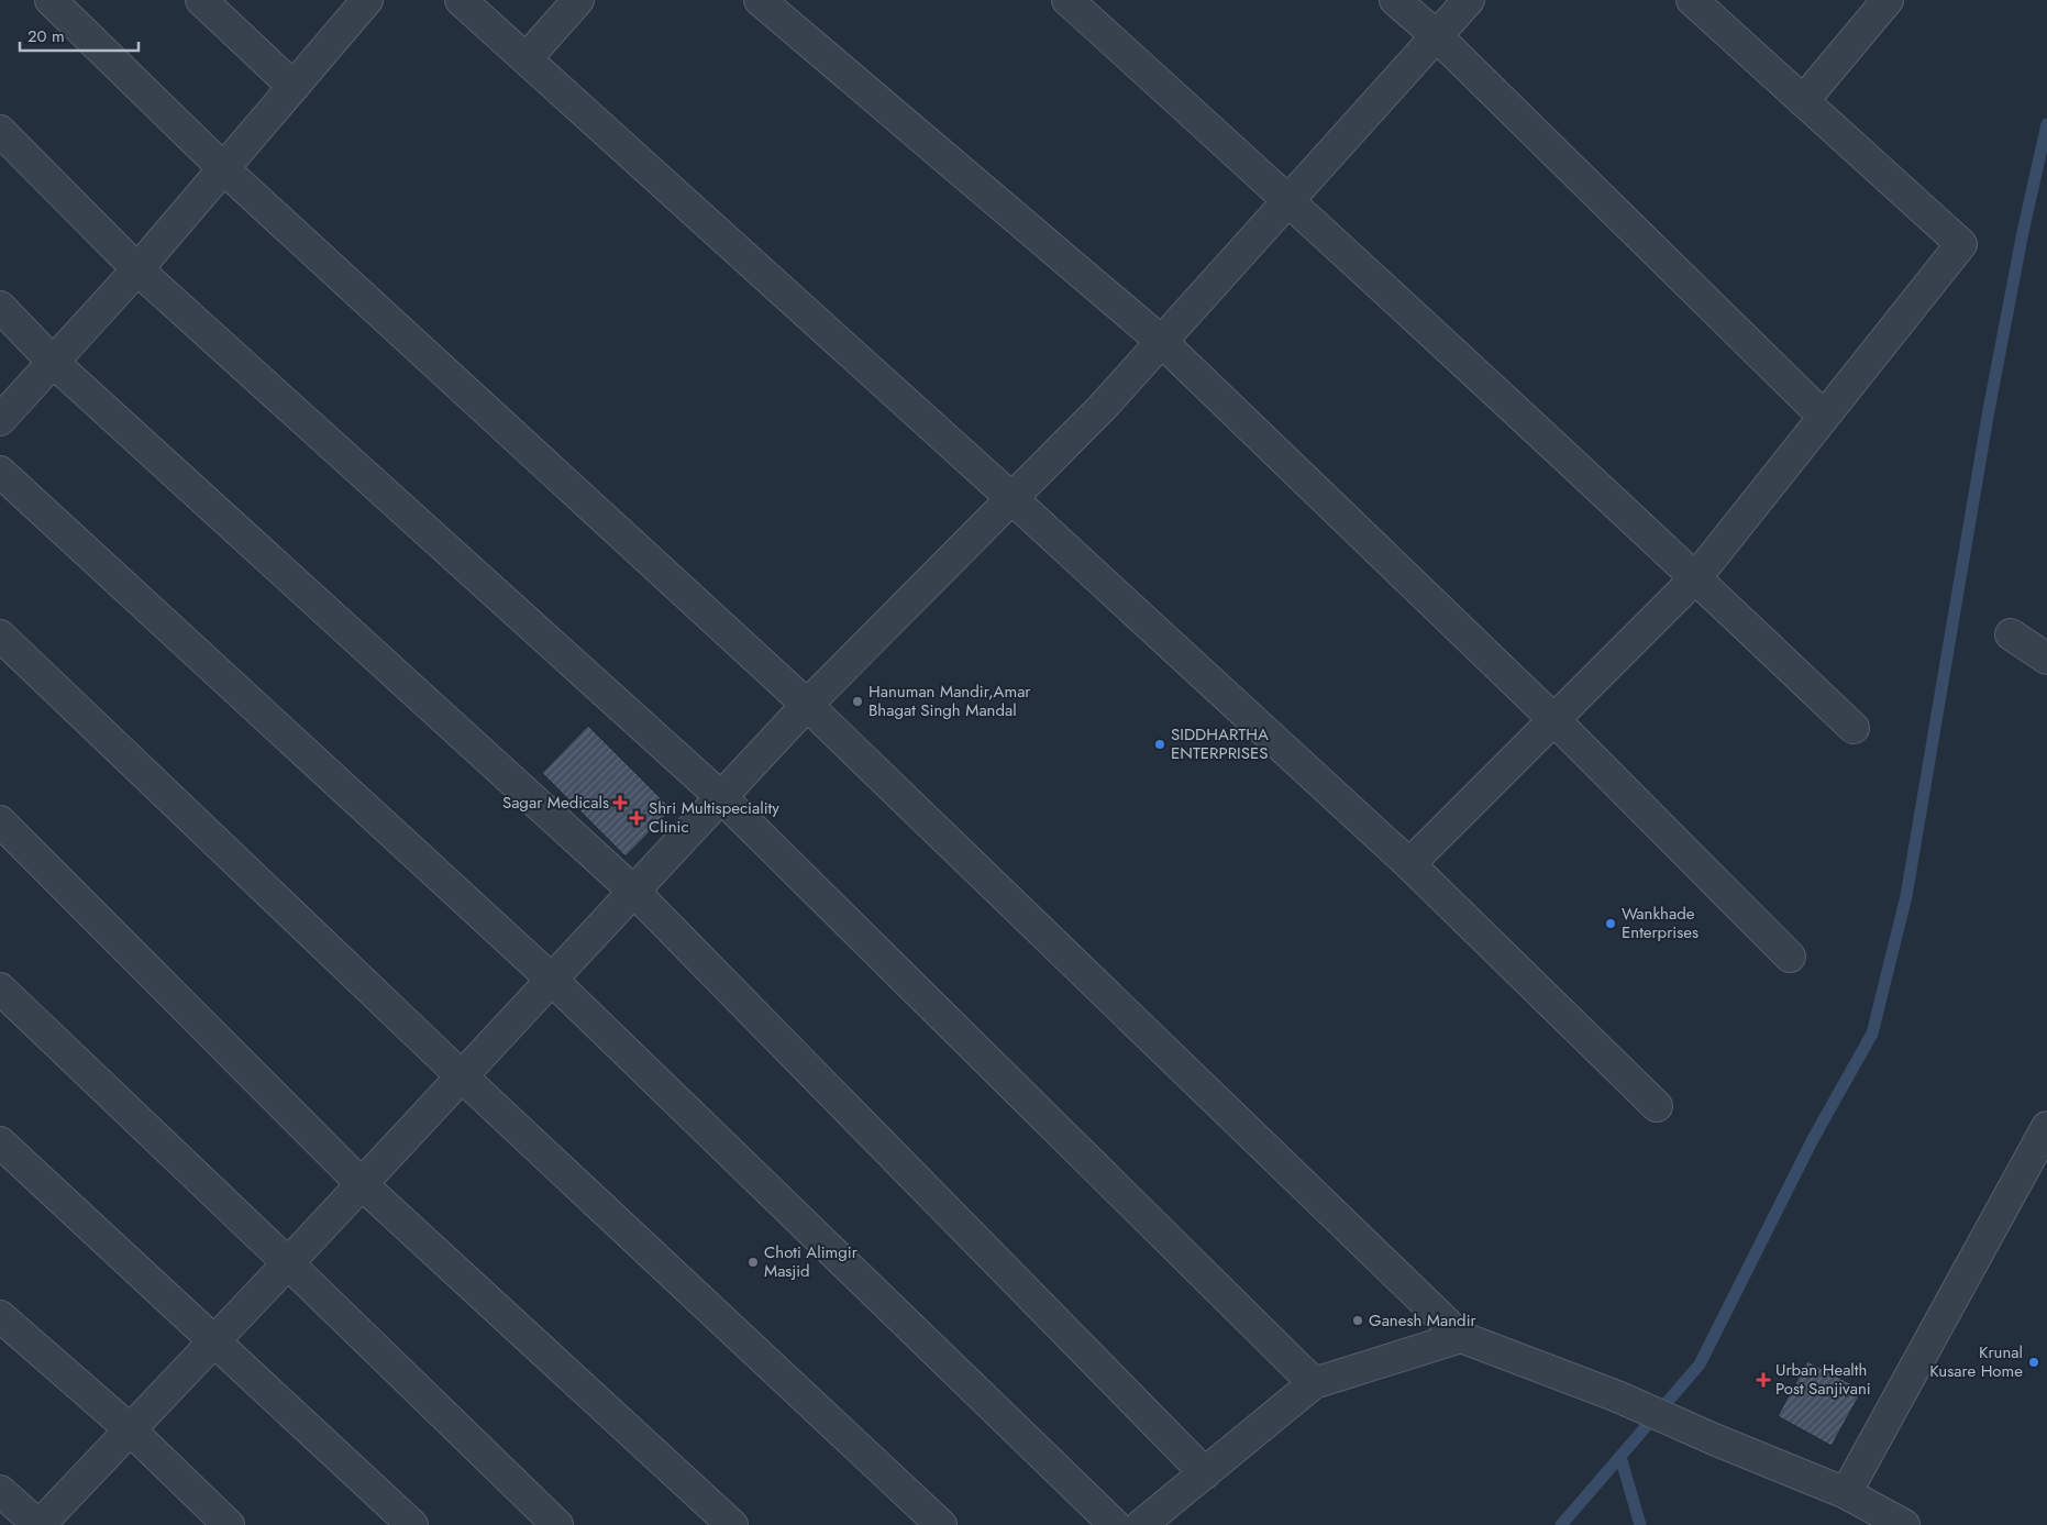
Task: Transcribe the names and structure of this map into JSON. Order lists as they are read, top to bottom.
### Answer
{
  "places": {
    "other": [
      "Hanuman Mandir,Amar Bhagat Singh Mandal",
      "SIDDHARTHA ENTERPRISES",
      "Wankhade Enterprises",
      "Choti Alimgir Masjid",
      "Ganesh Mandir",
      "Krunal Kusare Home"
    ],
    "health": ["Sagar Medicals", "Shri Multispeciality Clinic", "Urban Health Post Sanjivani"]
  },
  "scale_bar": "20 m"
}
